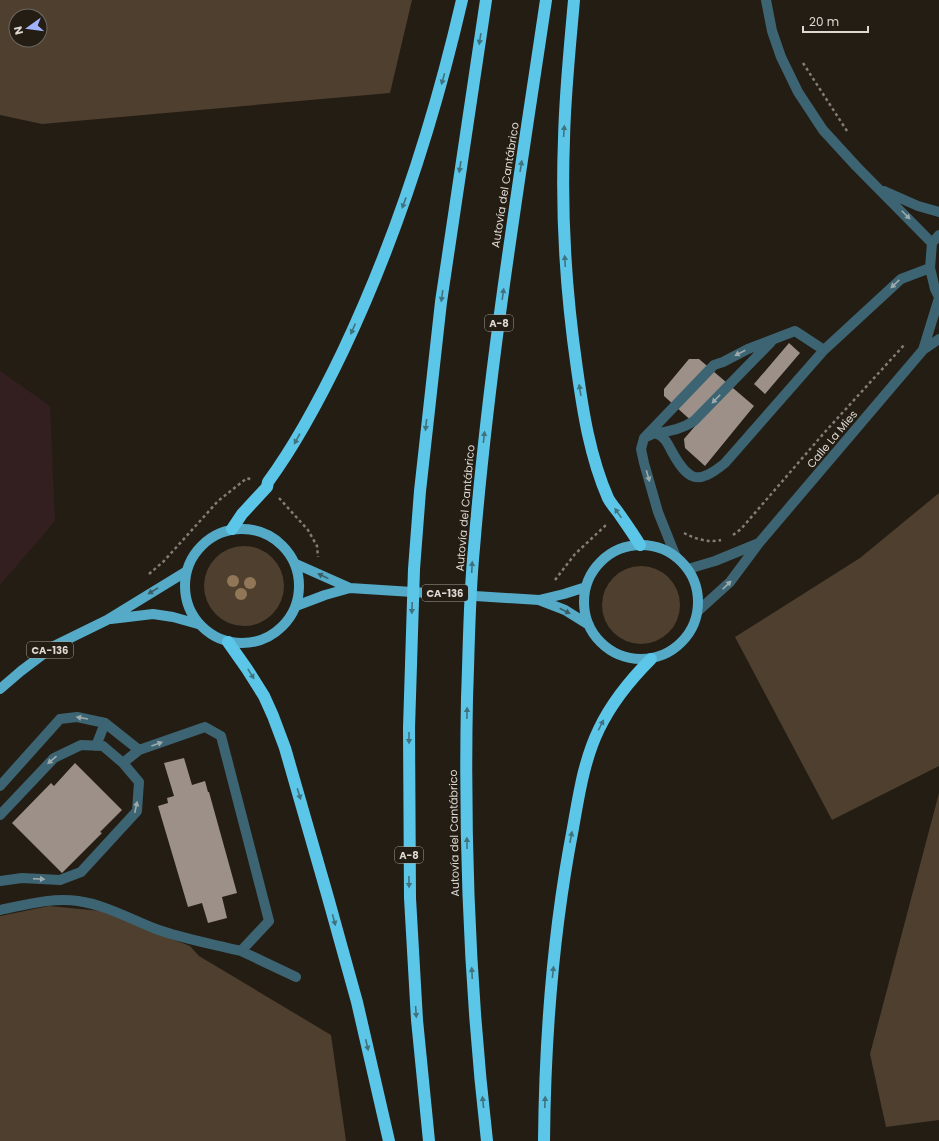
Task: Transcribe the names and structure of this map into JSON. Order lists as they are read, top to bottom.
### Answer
{
  "streets": {
    "highway": ["Autovía del Cantábrico", "A-8"],
    "main road": ["CA-136"],
    "street": ["Calle La Mies"]
  },
  "scale_bar": "20 m",
  "north": "left"
}
